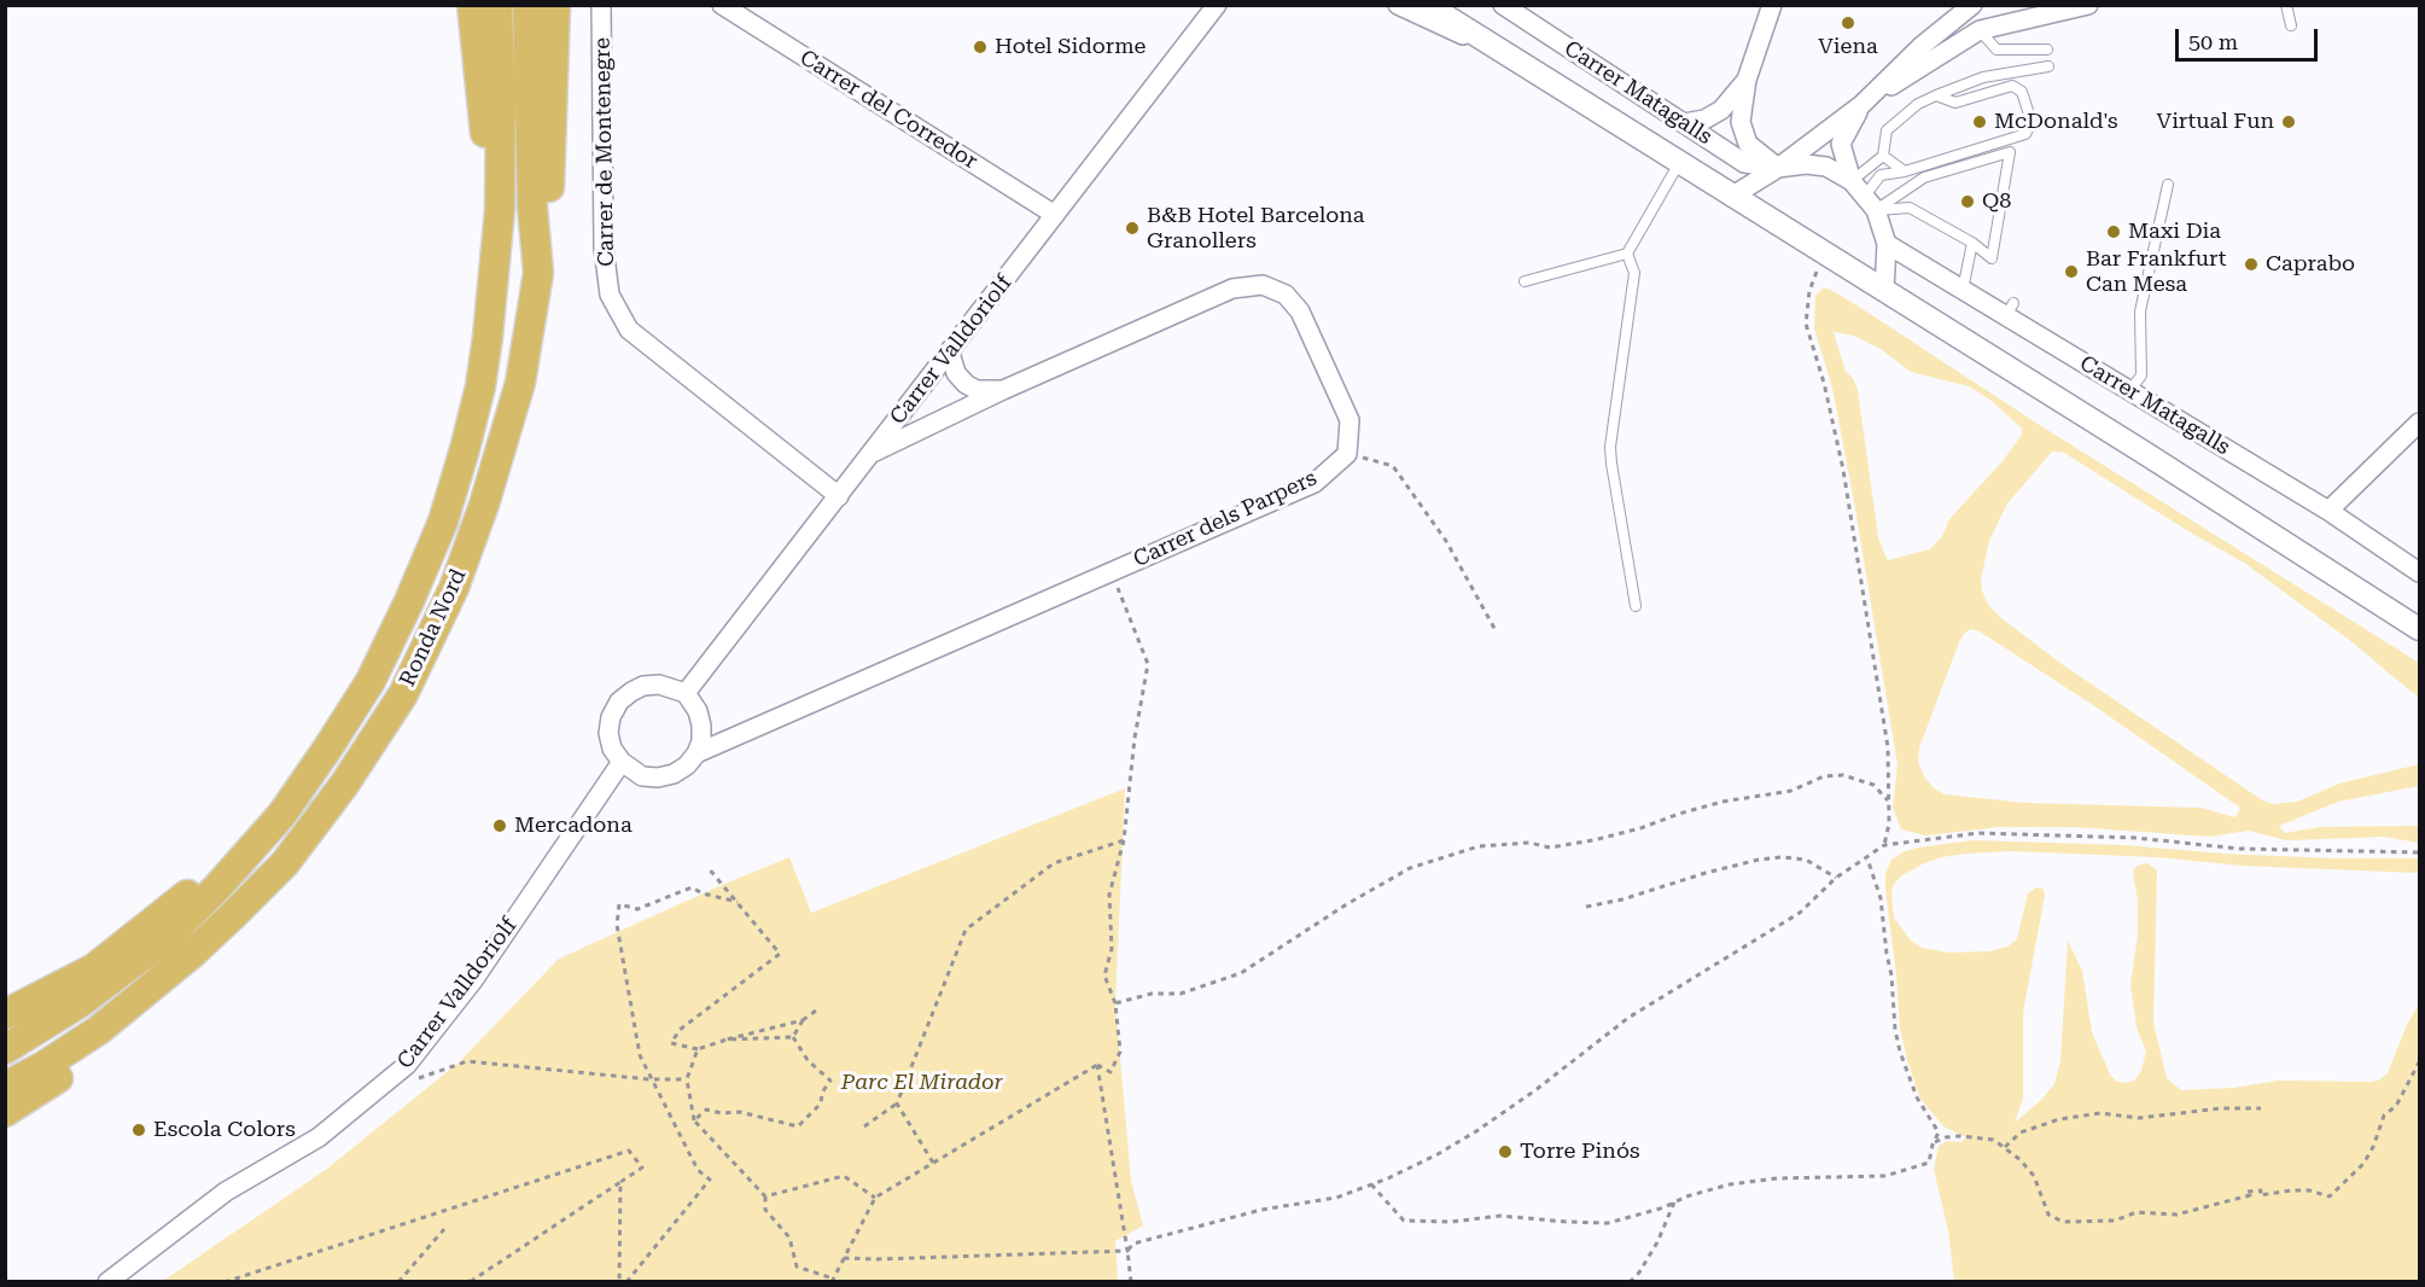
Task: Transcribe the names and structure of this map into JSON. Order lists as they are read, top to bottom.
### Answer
{
  "streets": {
    "highway": ["Ronda Nord"],
    "street": [
      "Carrer Matagalls",
      "Carrer del Corredor",
      "Carrer de Montenegre",
      "Carrer Valldoriolf",
      "Carrer dels Parpers"
    ]
  },
  "crossings": [
    ["Carrer del Corredor", "Carrer Valldoriolf"],
    ["Carrer de Montenegre", "Carrer Valldoriolf"],
    ["Carrer Valldoriolf", "Carrer dels Parpers"]
  ],
  "parks": ["Parc El Mirador"],
  "places": [
    "Viena",
    "Hotel Sidorme",
    "McDonald's",
    "Virtual Fun",
    "Q8",
    "B&B Hotel Barcelona Granollers",
    "Maxi Dia",
    "Caprabo",
    "Bar Frankfurt Can Mesa",
    "Mercadona",
    "Escola Colors",
    "Torre Pinós"
  ],
  "scale_bar": "50 m"
}
